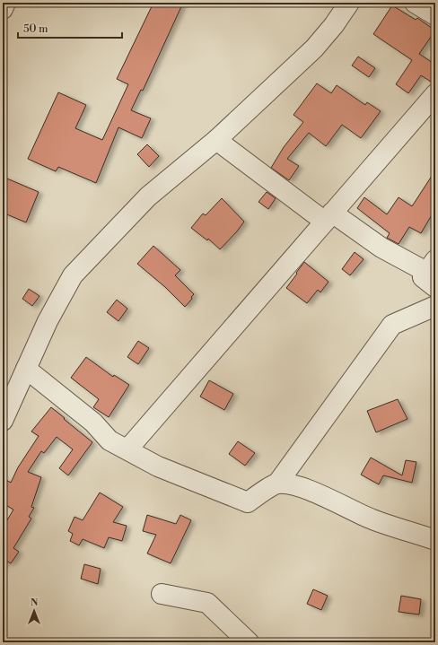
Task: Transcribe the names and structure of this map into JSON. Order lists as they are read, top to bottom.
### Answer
{
  "scale_bar": "50 m",
  "north": "top"
}
